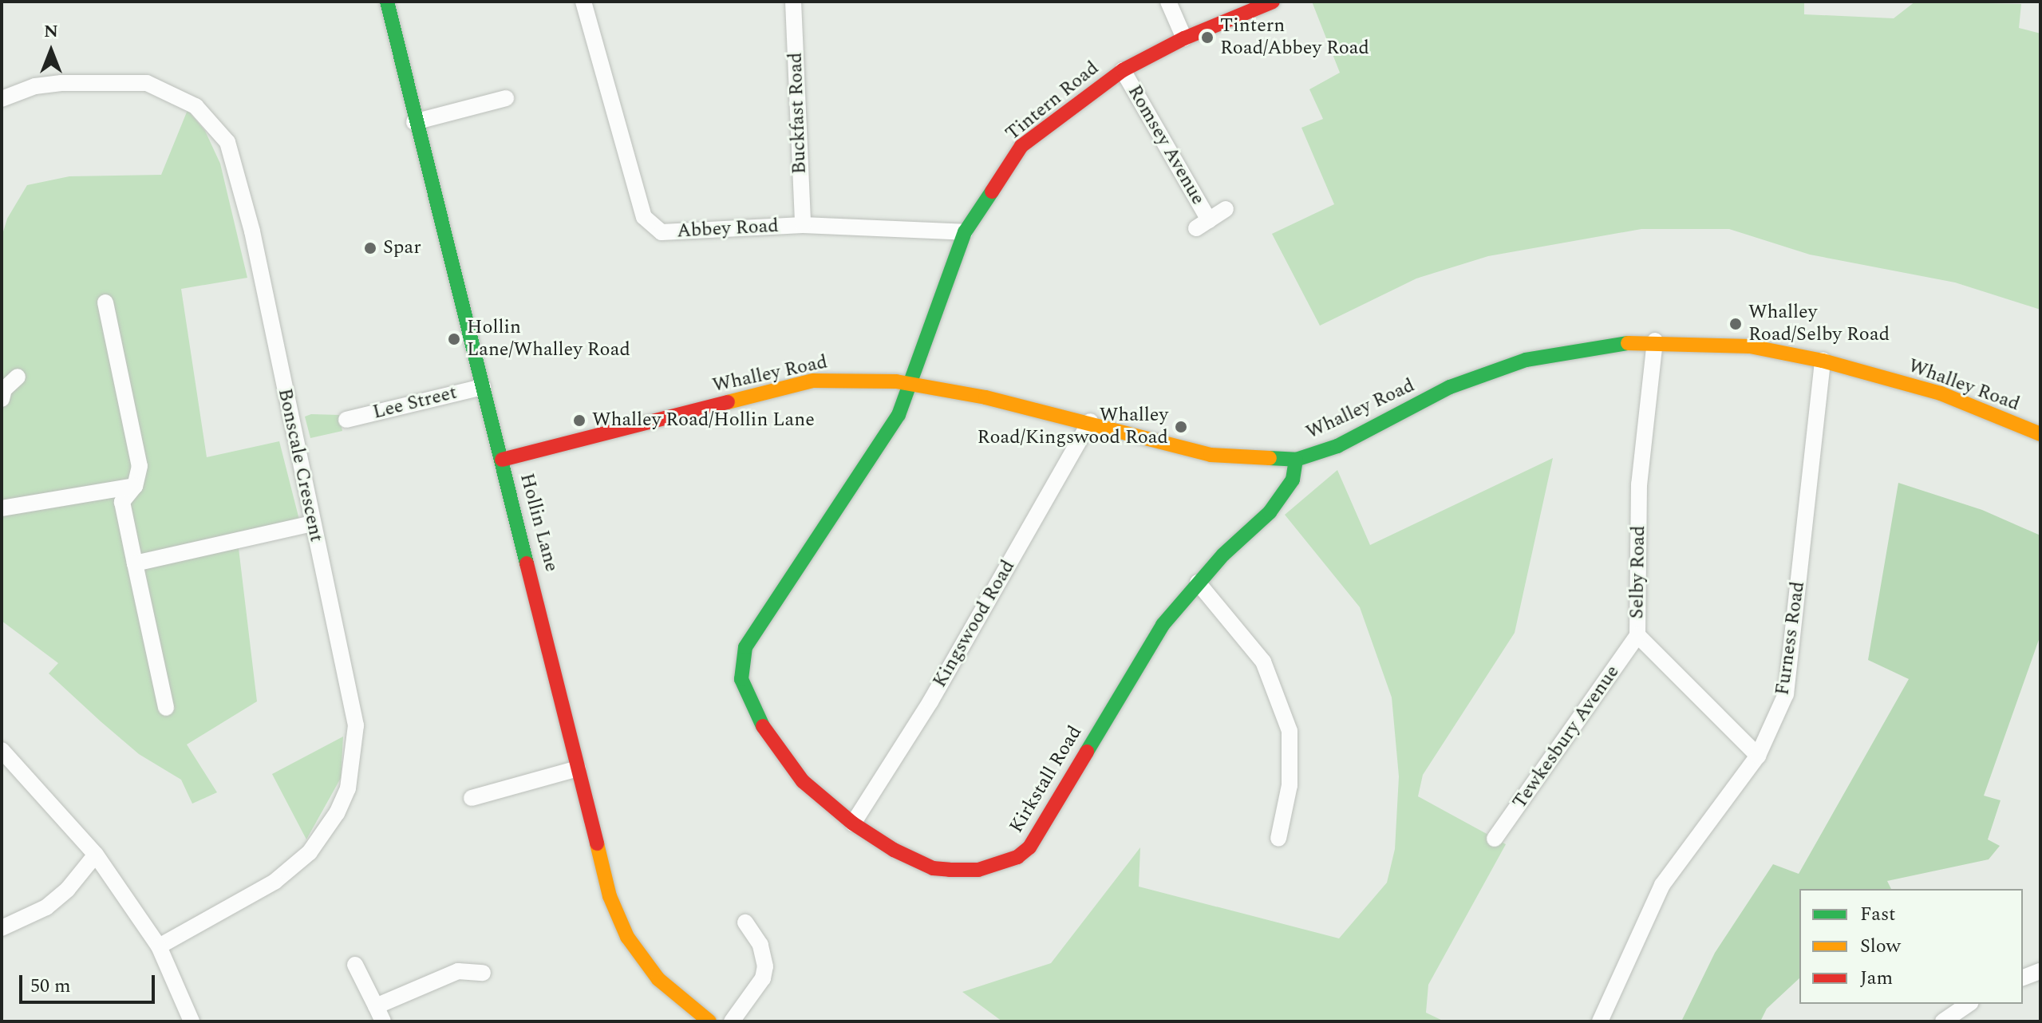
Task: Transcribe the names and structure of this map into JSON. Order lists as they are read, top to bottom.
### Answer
{
  "streets": {
    "street": [
      "Tintern Road",
      "Buckfast Road",
      "Romsey Avenue",
      "Abbey Road",
      "Whalley Road",
      "Lee Street",
      "Bonscale Crescent",
      "Hollin Lane",
      "Selby Road",
      "Kingswood Road",
      "Furness Road",
      "Tewkesbury Avenue",
      "Kirkstall Road"
    ]
  },
  "crossings": [
    ["Tintern Road", "Romsey Avenue"],
    ["Tintern Road", "Abbey Road"],
    ["Tintern Road", "Whalley Road"],
    ["Tintern Road", "Kirkstall Road"],
    ["Buckfast Road", "Abbey Road"],
    ["Whalley Road", "Hollin Lane"],
    ["Whalley Road", "Selby Road"],
    ["Whalley Road", "Kingswood Road"],
    ["Whalley Road", "Furness Road"],
    ["Whalley Road", "Kirkstall Road"],
    ["Lee Street", "Hollin Lane"],
    ["Selby Road", "Furness Road"],
    ["Selby Road", "Tewkesbury Avenue"],
    ["Kingswood Road", "Kirkstall Road"]
  ],
  "places": [
    "Tintern Road/Abbey Road",
    "Spar",
    "Whalley Road/Selby Road",
    "Hollin Lane/Whalley Road",
    "Whalley Road/Hollin Lane",
    "Whalley Road/Kingswood Road"
  ],
  "legend": ["Fast", "Slow", "Jam"],
  "scale_bar": "50 m",
  "north": "top"
}
